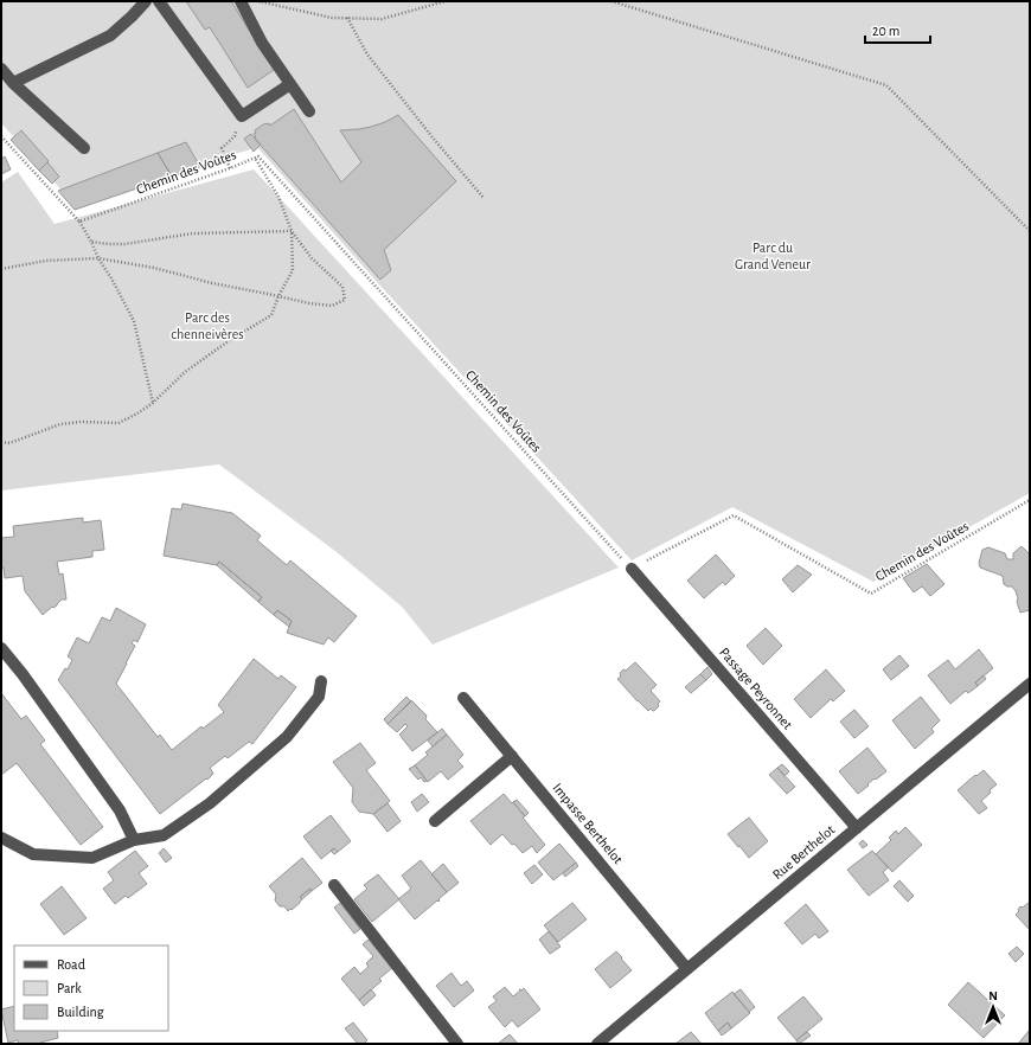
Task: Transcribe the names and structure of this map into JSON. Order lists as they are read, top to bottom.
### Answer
{
  "streets": {
    "street": ["Passage Peyronnet", "Impasse Berthelot", "Rue Berthelot"],
    "path": ["Chemin des Voûtes"]
  },
  "crossings": [
    ["Chemin des Voûtes", "Passage Peyronnet"],
    ["Passage Peyronnet", "Rue Berthelot"],
    ["Impasse Berthelot", "Rue Berthelot"]
  ],
  "parks": ["Parc du Grand Veneur", "Parc des chenneivères"],
  "legend": ["Road", "Park", "Building"],
  "scale_bar": "20 m",
  "north": "top"
}
